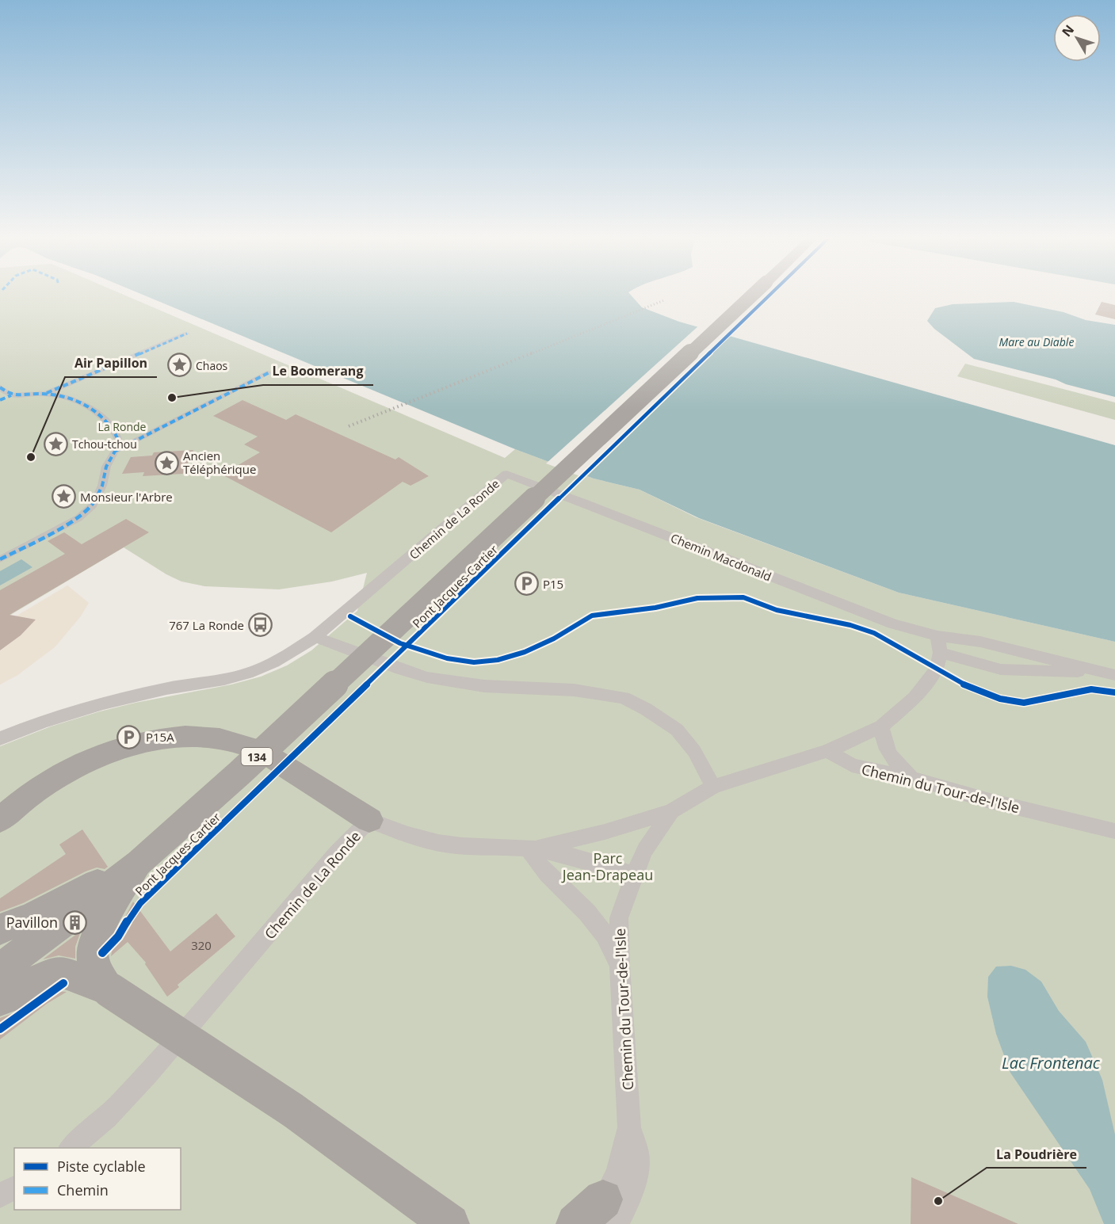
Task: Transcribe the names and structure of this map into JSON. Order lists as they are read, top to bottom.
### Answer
{
  "streets": {
    "main road": ["Pont Jacques-Cartier", "134"],
    "street": ["Chemin de La Ronde", "Chemin Macdonald", "Chemin du Tour-de-l'Isle"]
  },
  "crossings": [
    ["Chemin de La Ronde", "Chemin Macdonald"]
  ],
  "water": ["Mare au Diable", "Lac Frontenac"],
  "parks": ["La Ronde", "Parc Jean-Drapeau"],
  "places": {
    "place": [
      "Chaos",
      "Tchou-tchou",
      "Ancien Téléphérique",
      "Monsieur l'Arbre"
    ],
    "other": ["Le Boomerang", "Air Papillon", "La Poudrière"],
    "parking": ["P15", "P15A"],
    "bus stop": ["767 La Ronde"],
    "building": ["Pavillon"]
  },
  "house_numbers": ["320"],
  "legend": ["Piste cyclable", "Chemin"],
  "north": "top left"
}
